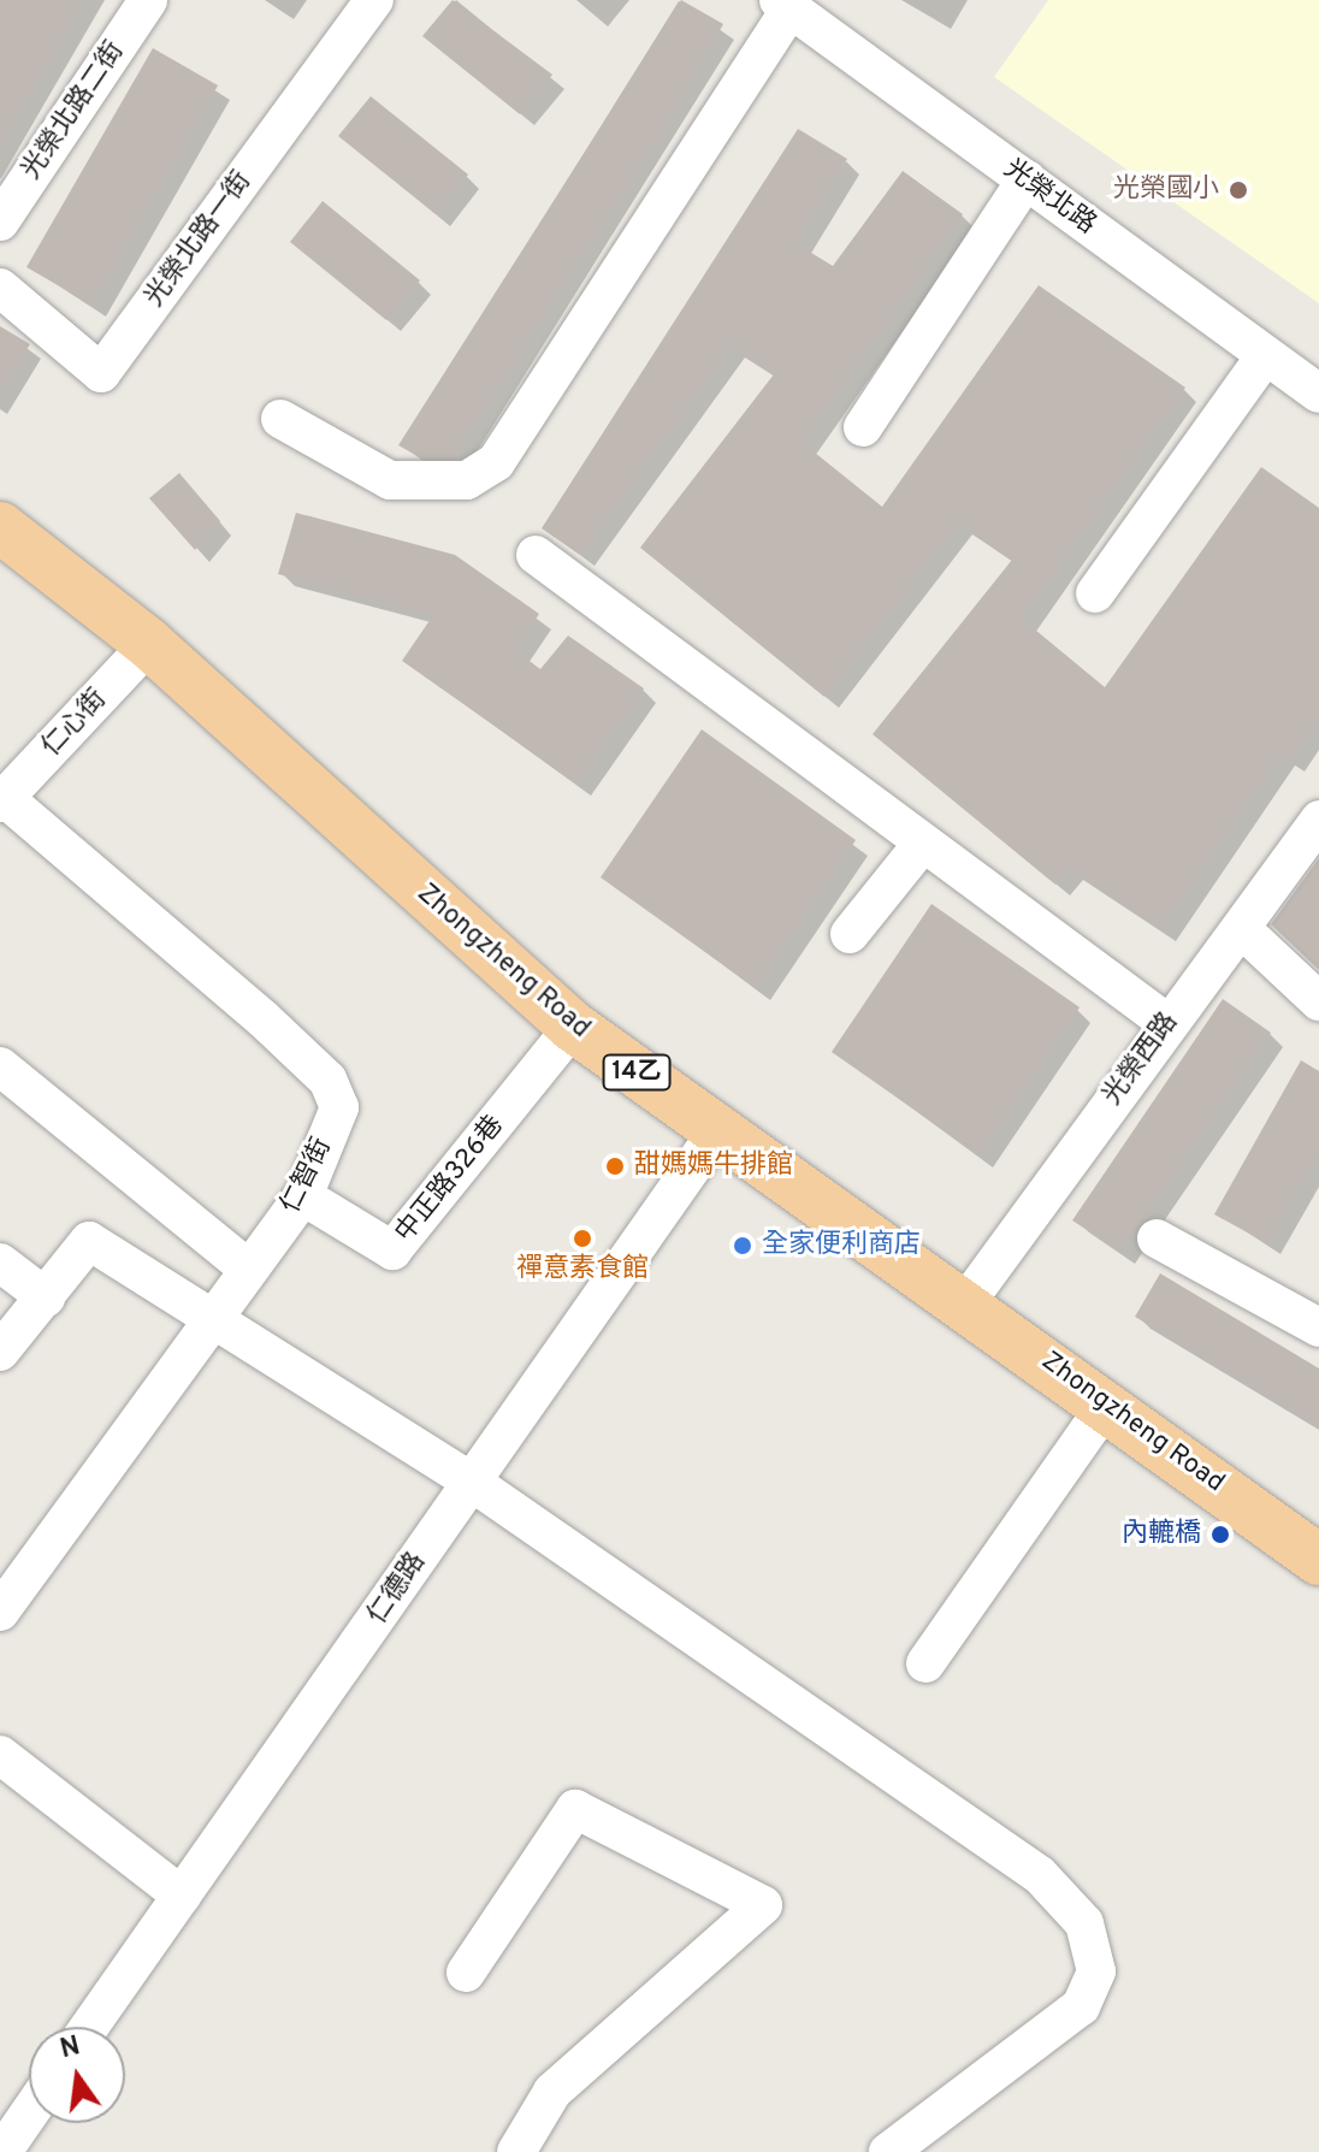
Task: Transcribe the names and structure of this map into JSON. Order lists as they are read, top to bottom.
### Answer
{
  "streets": {
    "main road": ["Zhongzheng Road", "14乙"],
    "street": [
      "光榮北路二街",
      "光榮北路",
      "光榮北路一街",
      "仁心街",
      "光榮西路",
      "仁智街",
      "中正路326巷",
      "仁德路"
    ]
  },
  "crossings": [
    ["仁心街", "Zhongzheng Road"],
    ["仁心街", "仁智街"],
    ["Zhongzheng Road", "光榮西路"],
    ["Zhongzheng Road", "中正路326巷"],
    ["Zhongzheng Road", "仁德路"],
    ["仁智街", "中正路326巷"]
  ],
  "places": [
    "光榮國小",
    "甜媽媽牛排館",
    "禪意素食館",
    "全家便利商店",
    "內轆橋"
  ],
  "north": "top"
}
